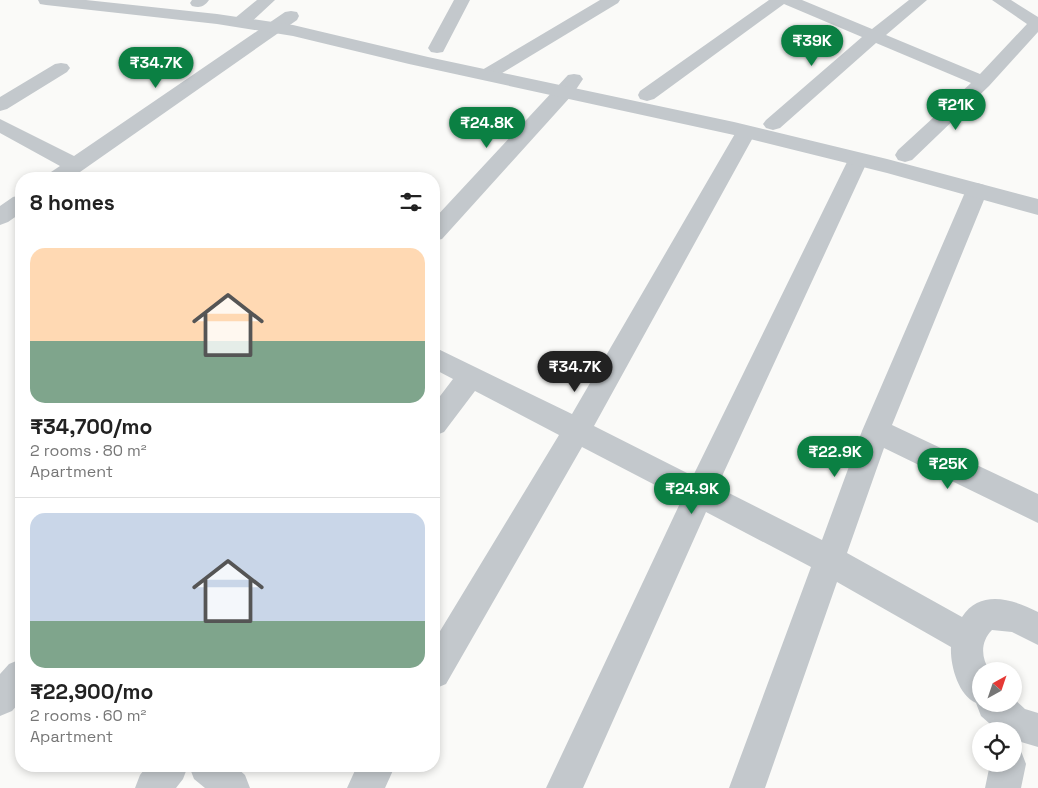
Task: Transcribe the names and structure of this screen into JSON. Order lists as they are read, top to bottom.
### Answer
{
  "north": "top right",
  "page": {
    "price": [
      "₹39K",
      "₹34.7K",
      "₹21K",
      "₹24.8K",
      "₹34.7K",
      "₹22.9K",
      "₹25K",
      "₹24.9K"
    ],
    "heading": "8 homes",
    "list": [
      {
        "name": "₹34,700/mo",
        "note": "2 rooms · 80 m² · Apartment"
      },
      {
        "name": "₹22,900/mo",
        "note": "2 rooms · 60 m² · Apartment"
      }
    ]
  }
}
